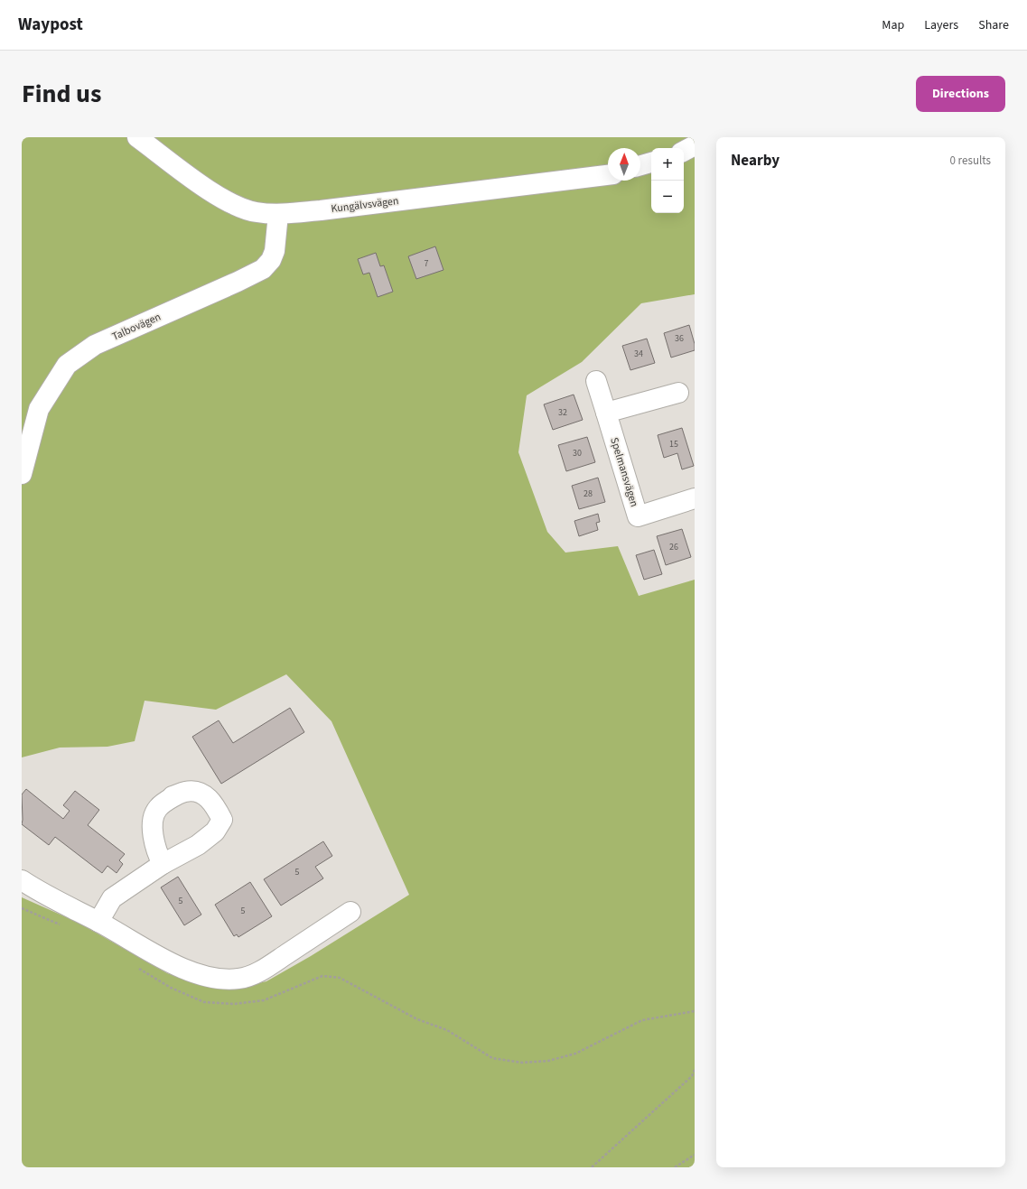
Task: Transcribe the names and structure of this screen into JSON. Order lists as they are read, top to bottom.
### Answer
{
  "streets": {
    "street": ["Kungälvsvägen", "Talbovägen", "Spelmansvägen"]
  },
  "crossings": [
    ["Kungälvsvägen", "Talbovägen"]
  ],
  "house_numbers": [
    "7",
    "36",
    "34",
    "32",
    "15",
    "30",
    "28",
    "26",
    "5",
    "5",
    "5"
  ],
  "north": "top",
  "page": {
    "header": "Waypost",
    "nav": ["Map", "Layers", "Share"],
    "title": "Find us",
    "buttons": "Directions",
    "heading": ["Nearby", "0 results"],
    "map_buttons": ["+", "−"]
  }
}
